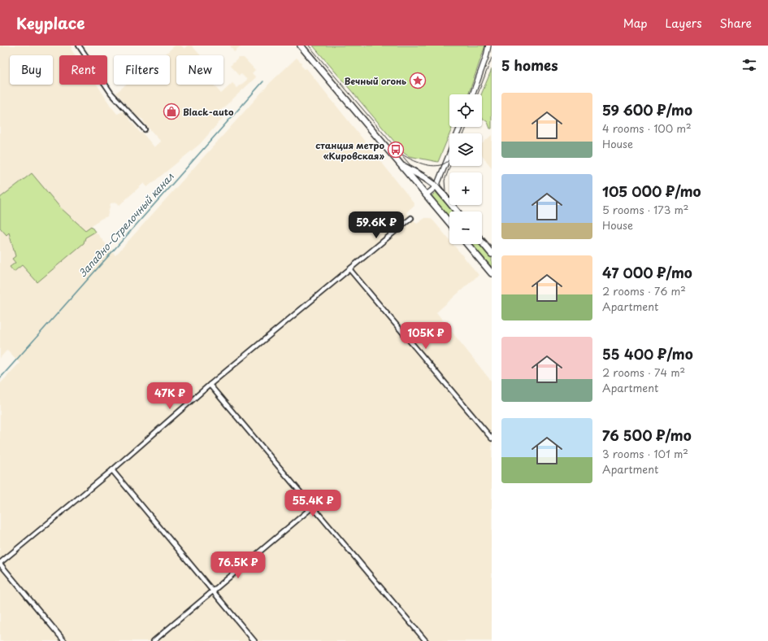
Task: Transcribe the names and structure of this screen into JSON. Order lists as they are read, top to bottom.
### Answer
{
  "water": ["Западно-Стрелочный канал"],
  "places": {
    "place": ["Вечный огонь"],
    "shop": ["Black-auto"],
    "bus stop": ["станция метро «Кировская»"]
  },
  "page": {
    "header": "Keyplace",
    "nav": ["Map", "Layers", "Share"],
    "heading": "5 homes",
    "chip": [
      "Buy",
      "Rent",
      "Filters",
      "New"
    ],
    "list": [
      {
        "name": "59 600 ₽/mo",
        "note": "4 rooms · 100 m² · House"
      },
      {
        "name": "105 000 ₽/mo",
        "note": "5 rooms · 173 m² · House"
      },
      {
        "name": "47 000 ₽/mo",
        "note": "2 rooms · 76 m² · Apartment"
      },
      {
        "name": "55 400 ₽/mo",
        "note": "2 rooms · 74 m² · Apartment"
      },
      {
        "name": "76 500 ₽/mo",
        "note": "3 rooms · 101 m² · Apartment"
      }
    ],
    "map_buttons": ["+", "−"],
    "price": [
      "59.6K ₽",
      "105K ₽",
      "47K ₽",
      "55.4K ₽",
      "76.5K ₽"
    ]
  }
}
